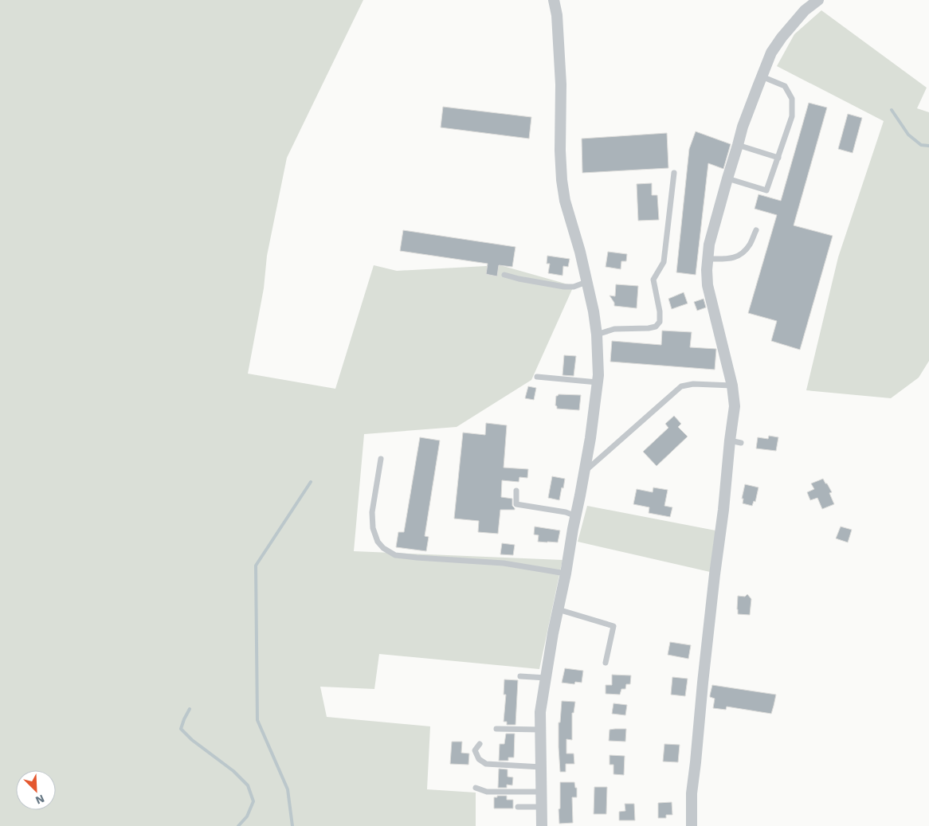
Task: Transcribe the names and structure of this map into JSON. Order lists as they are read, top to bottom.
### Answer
{
  "north": "bottom right"
}
